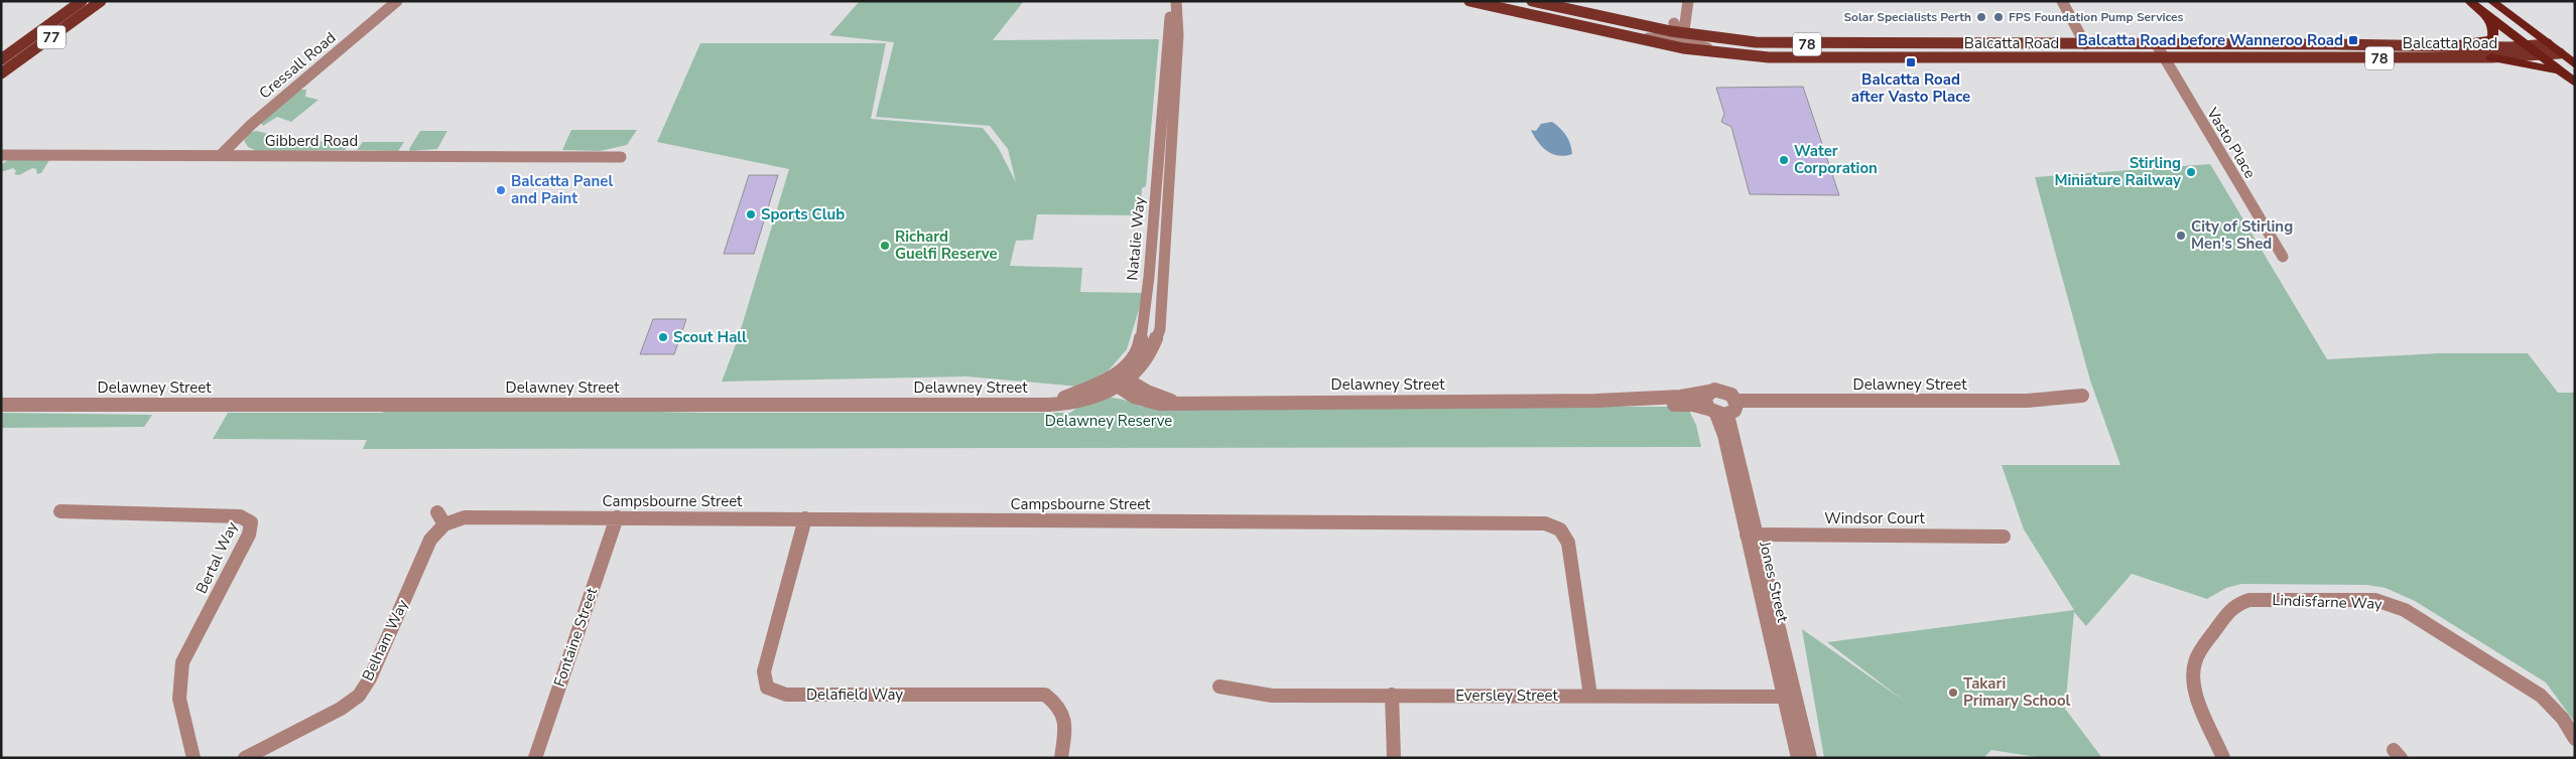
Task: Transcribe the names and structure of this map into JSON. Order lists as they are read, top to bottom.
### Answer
{
  "streets": {
    "main road": ["77", "Balcatta Road", "78"],
    "street": [
      "Cressall Road",
      "Gibberd Road",
      "Vasto Place",
      "Natalie Way",
      "Delawney Street",
      "Campsbourne Street",
      "Windsor Court",
      "Bertal Way",
      "Jones Street",
      "Lindisfarne Way",
      "Fontaine Street",
      "Belham Way",
      "Delafield Way",
      "Eversley Street"
    ]
  },
  "crossings": [
    ["Balcatta Road", "Vasto Place"],
    ["Cressall Road", "Gibberd Road"],
    ["Natalie Way", "Delawney Street"],
    ["Delawney Street", "Jones Street"],
    ["Campsbourne Street", "Fontaine Street"],
    ["Campsbourne Street", "Belham Way"],
    ["Campsbourne Street", "Delafield Way"],
    ["Campsbourne Street", "Eversley Street"],
    ["Windsor Court", "Jones Street"],
    ["Jones Street", "Eversley Street"]
  ],
  "parks": ["Delawney Reserve"],
  "places": {
    "other": [
      "Solar Specialists Perth",
      "FPS Foundation Pump Services",
      "Water Corporation",
      "Stirling Miniature Railway",
      "Balcatta Panel and Paint",
      "Sports Club",
      "City of Stirling Men's Shed",
      "Richard Guelfi Reserve",
      "Scout Hall",
      "Takari Primary School"
    ],
    "transit": ["Balcatta Road before Wanneroo Road", "Balcatta Road after Vasto Place"]
  }
}
